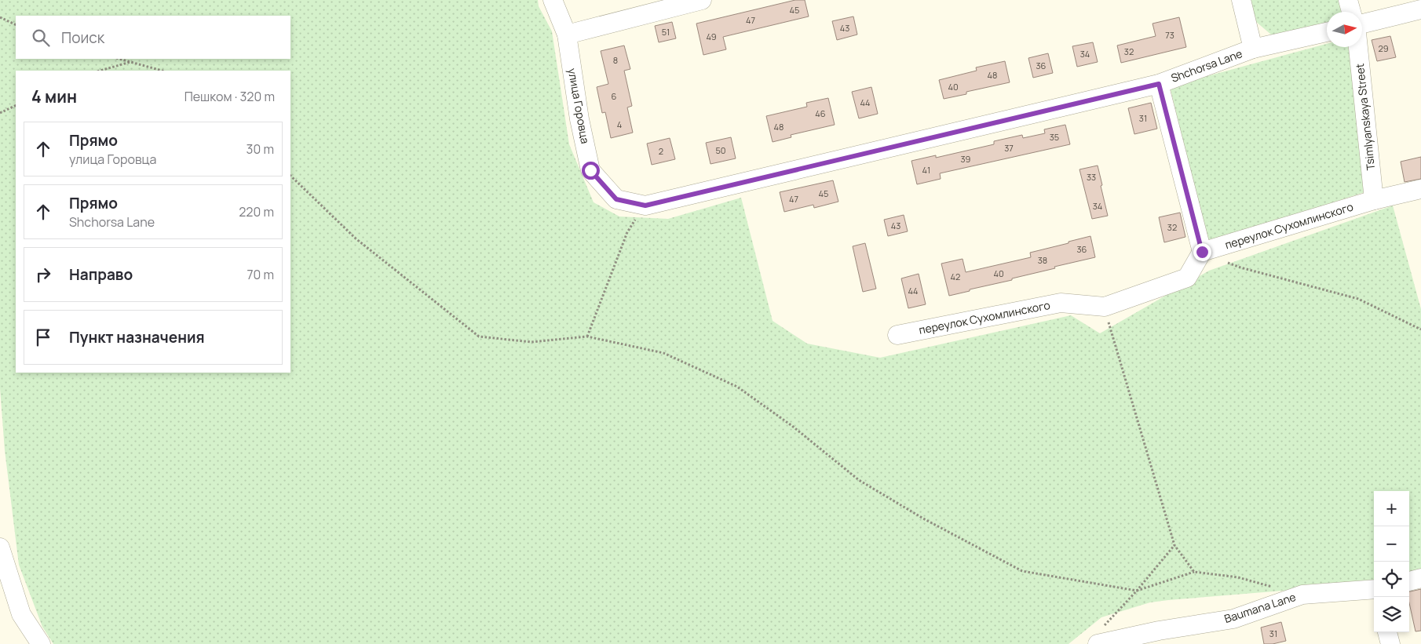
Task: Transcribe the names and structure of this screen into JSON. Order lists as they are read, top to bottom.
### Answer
{
  "streets": {
    "street": [
      "Shchorsa Lane",
      "улица Горовца",
      "Tsimlyanskaya Street",
      "переулок Сухомлинского",
      "Baumana Lane"
    ]
  },
  "crossings": [
    ["Shchorsa Lane", "улица Горовца"],
    ["Tsimlyanskaya Street", "переулок Сухомлинского"]
  ],
  "house_numbers": [
    "45",
    "47",
    "43",
    "51",
    "73",
    "49",
    "29",
    "32",
    "34",
    "8",
    "36",
    "48",
    "40",
    "6",
    "44",
    "46",
    "31",
    "4",
    "48",
    "35",
    "37",
    "50",
    "2",
    "39",
    "41",
    "33",
    "45",
    "47",
    "34",
    "43",
    "32",
    "36",
    "38",
    "40",
    "42",
    "44",
    "31"
  ],
  "north": "right",
  "page": {
    "search": "Поиск",
    "heading": ["4 мин", "Пешком · 320 m"],
    "list": [
      ["Прямо", "улица Горовца", "30 m"],
      ["Прямо", "Shchorsa Lane", "220 m"],
      ["Направо", "70 m"],
      "Пункт назначения"
    ],
    "map_buttons": ["+", "−"]
  }
}
